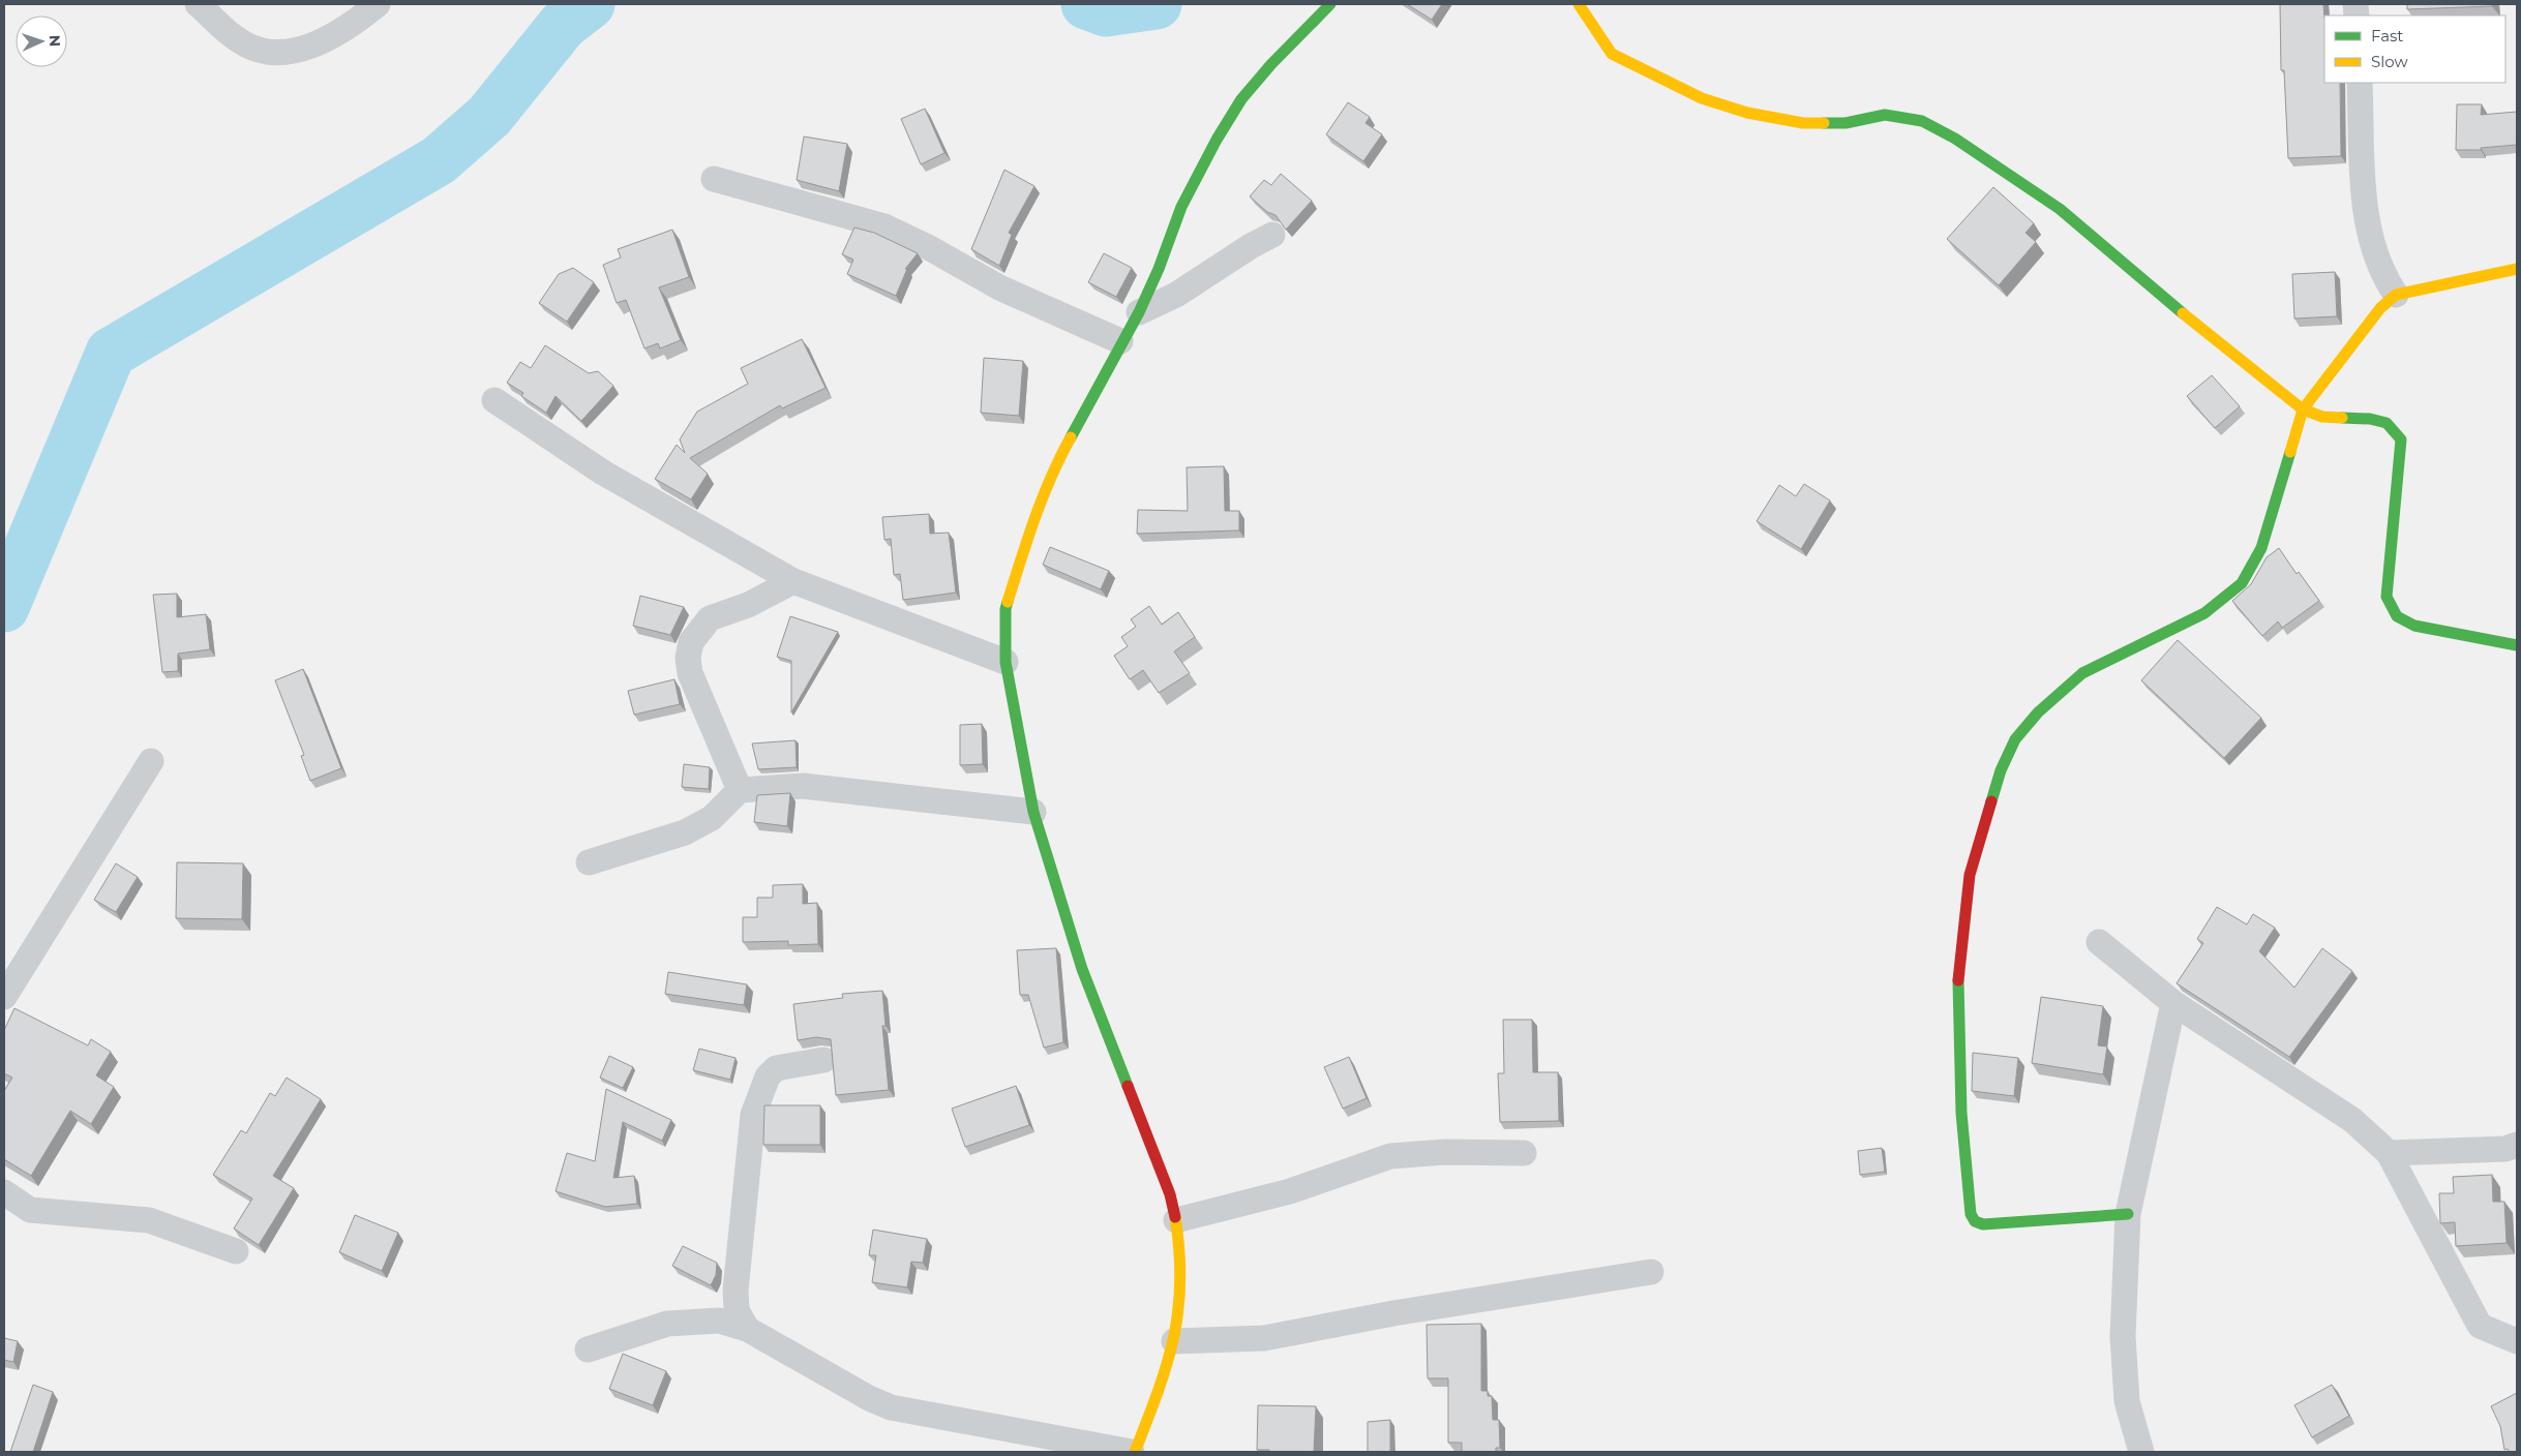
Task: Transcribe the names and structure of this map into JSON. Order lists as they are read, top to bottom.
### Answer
{
  "legend": ["Fast", "Slow"],
  "north": "right"
}
